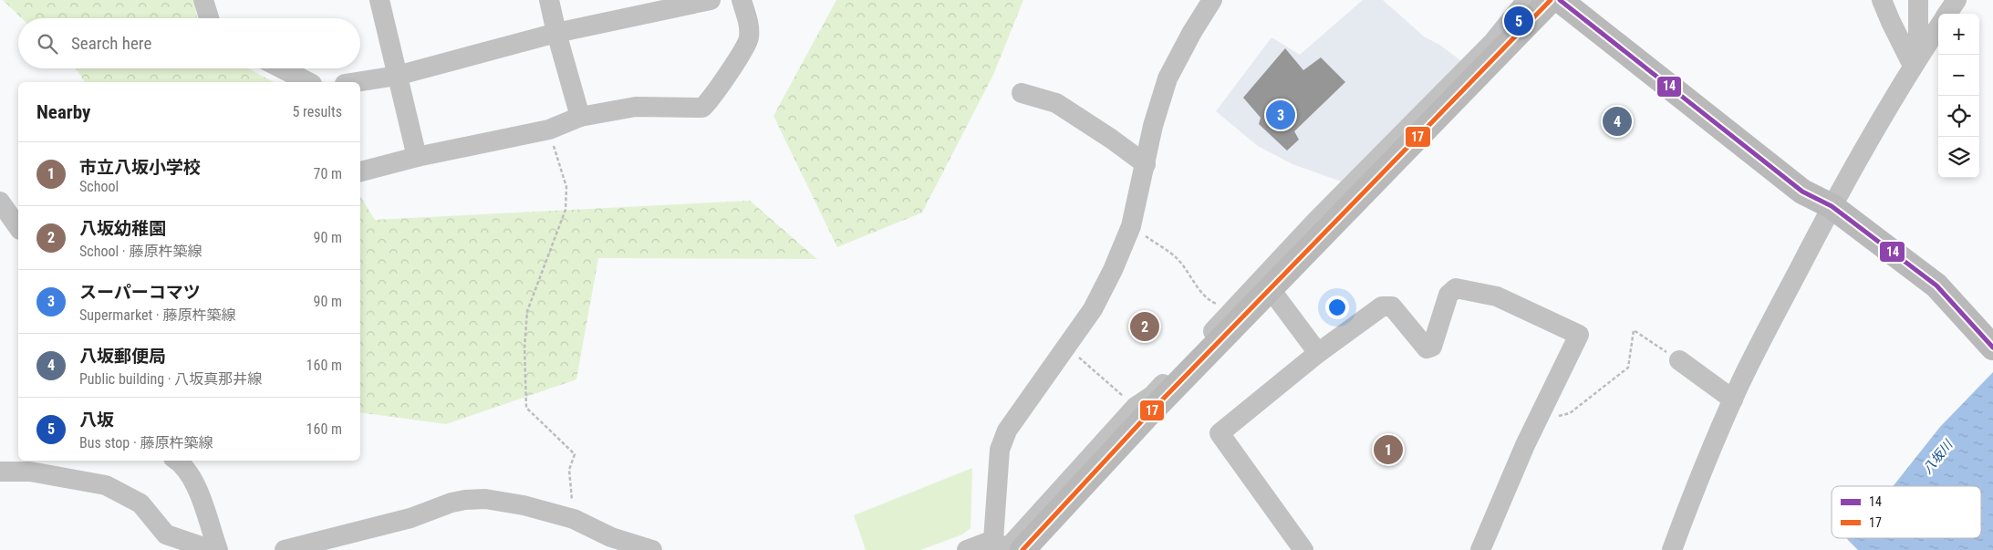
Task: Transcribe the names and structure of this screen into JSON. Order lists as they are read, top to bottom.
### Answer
{
  "water": ["八坂川"],
  "lines": ["transit line 14", "transit line 17"],
  "legend": ["14", "17"],
  "page": {
    "pins": [
      "5",
      "3",
      "4",
      "2",
      "1"
    ],
    "map_buttons": ["+", "−"],
    "search": "Search here",
    "heading": ["Nearby", "5 results"],
    "list": [
      {
        "mark": "1",
        "name": "市立八坂小学校",
        "note": "School",
        "value": "70 m"
      },
      {
        "mark": "2",
        "name": "八坂幼稚園",
        "note": "School · 藤原杵築線",
        "value": "90 m"
      },
      {
        "mark": "3",
        "name": "スーパーコマツ",
        "note": "Supermarket · 藤原杵築線",
        "value": "90 m"
      },
      {
        "mark": "4",
        "name": "八坂郵便局",
        "note": "Public building · 八坂真那井線",
        "value": "160 m"
      },
      {
        "mark": "5",
        "name": "八坂",
        "note": "Bus stop · 藤原杵築線",
        "value": "160 m"
      }
    ]
  }
}
